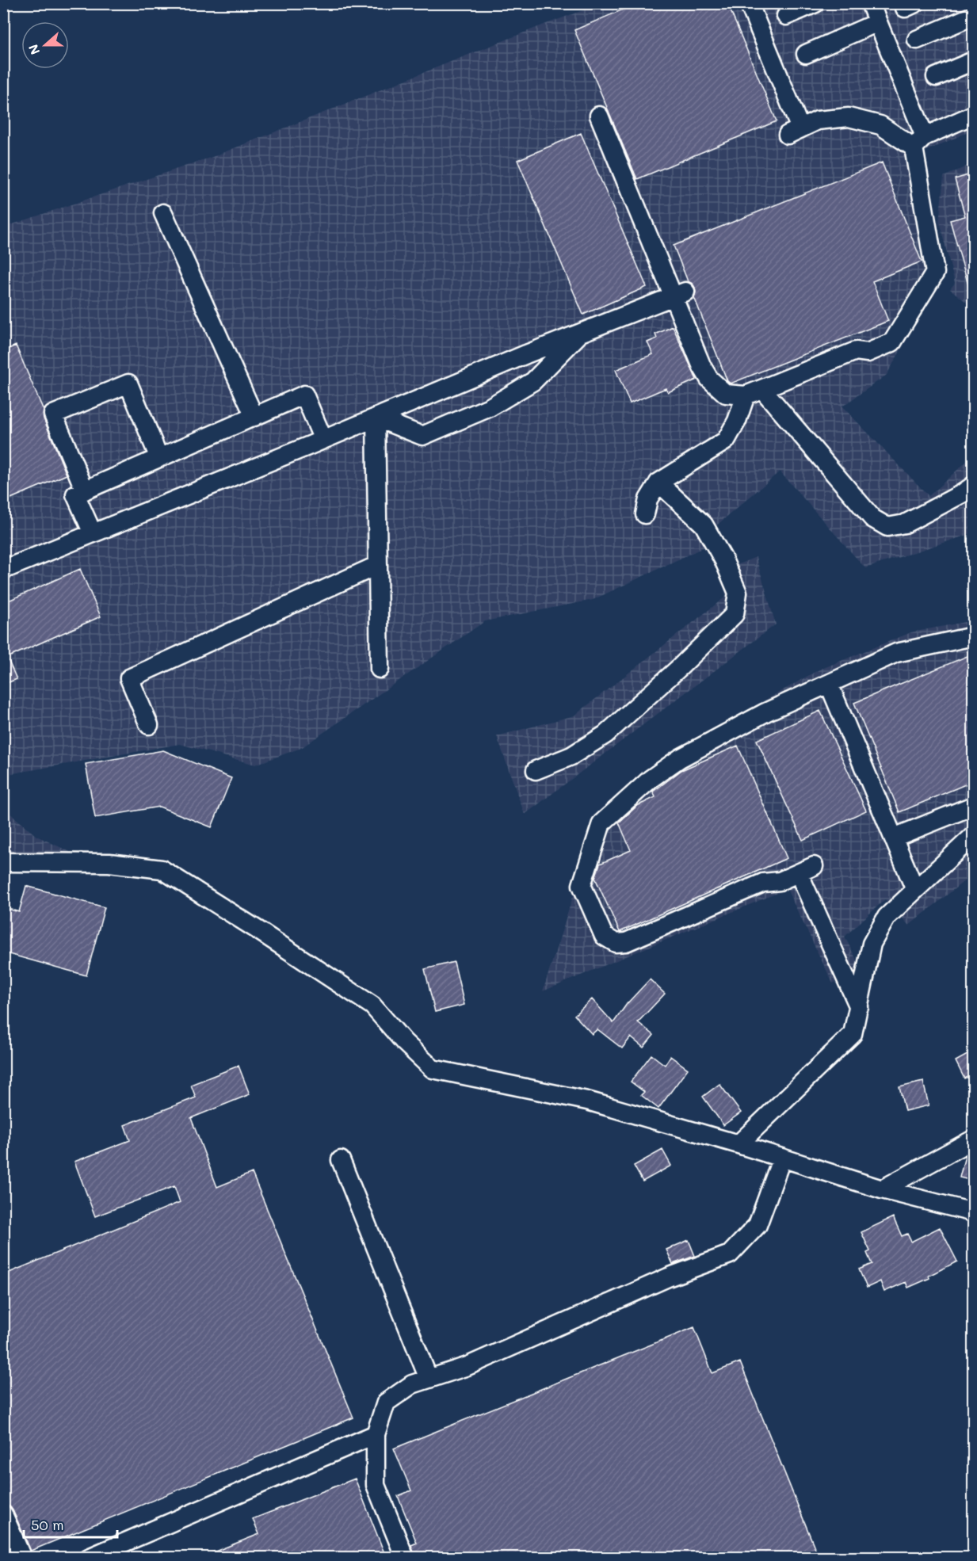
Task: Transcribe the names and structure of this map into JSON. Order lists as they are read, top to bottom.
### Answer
{
  "scale_bar": "50 m",
  "north": "left"
}
